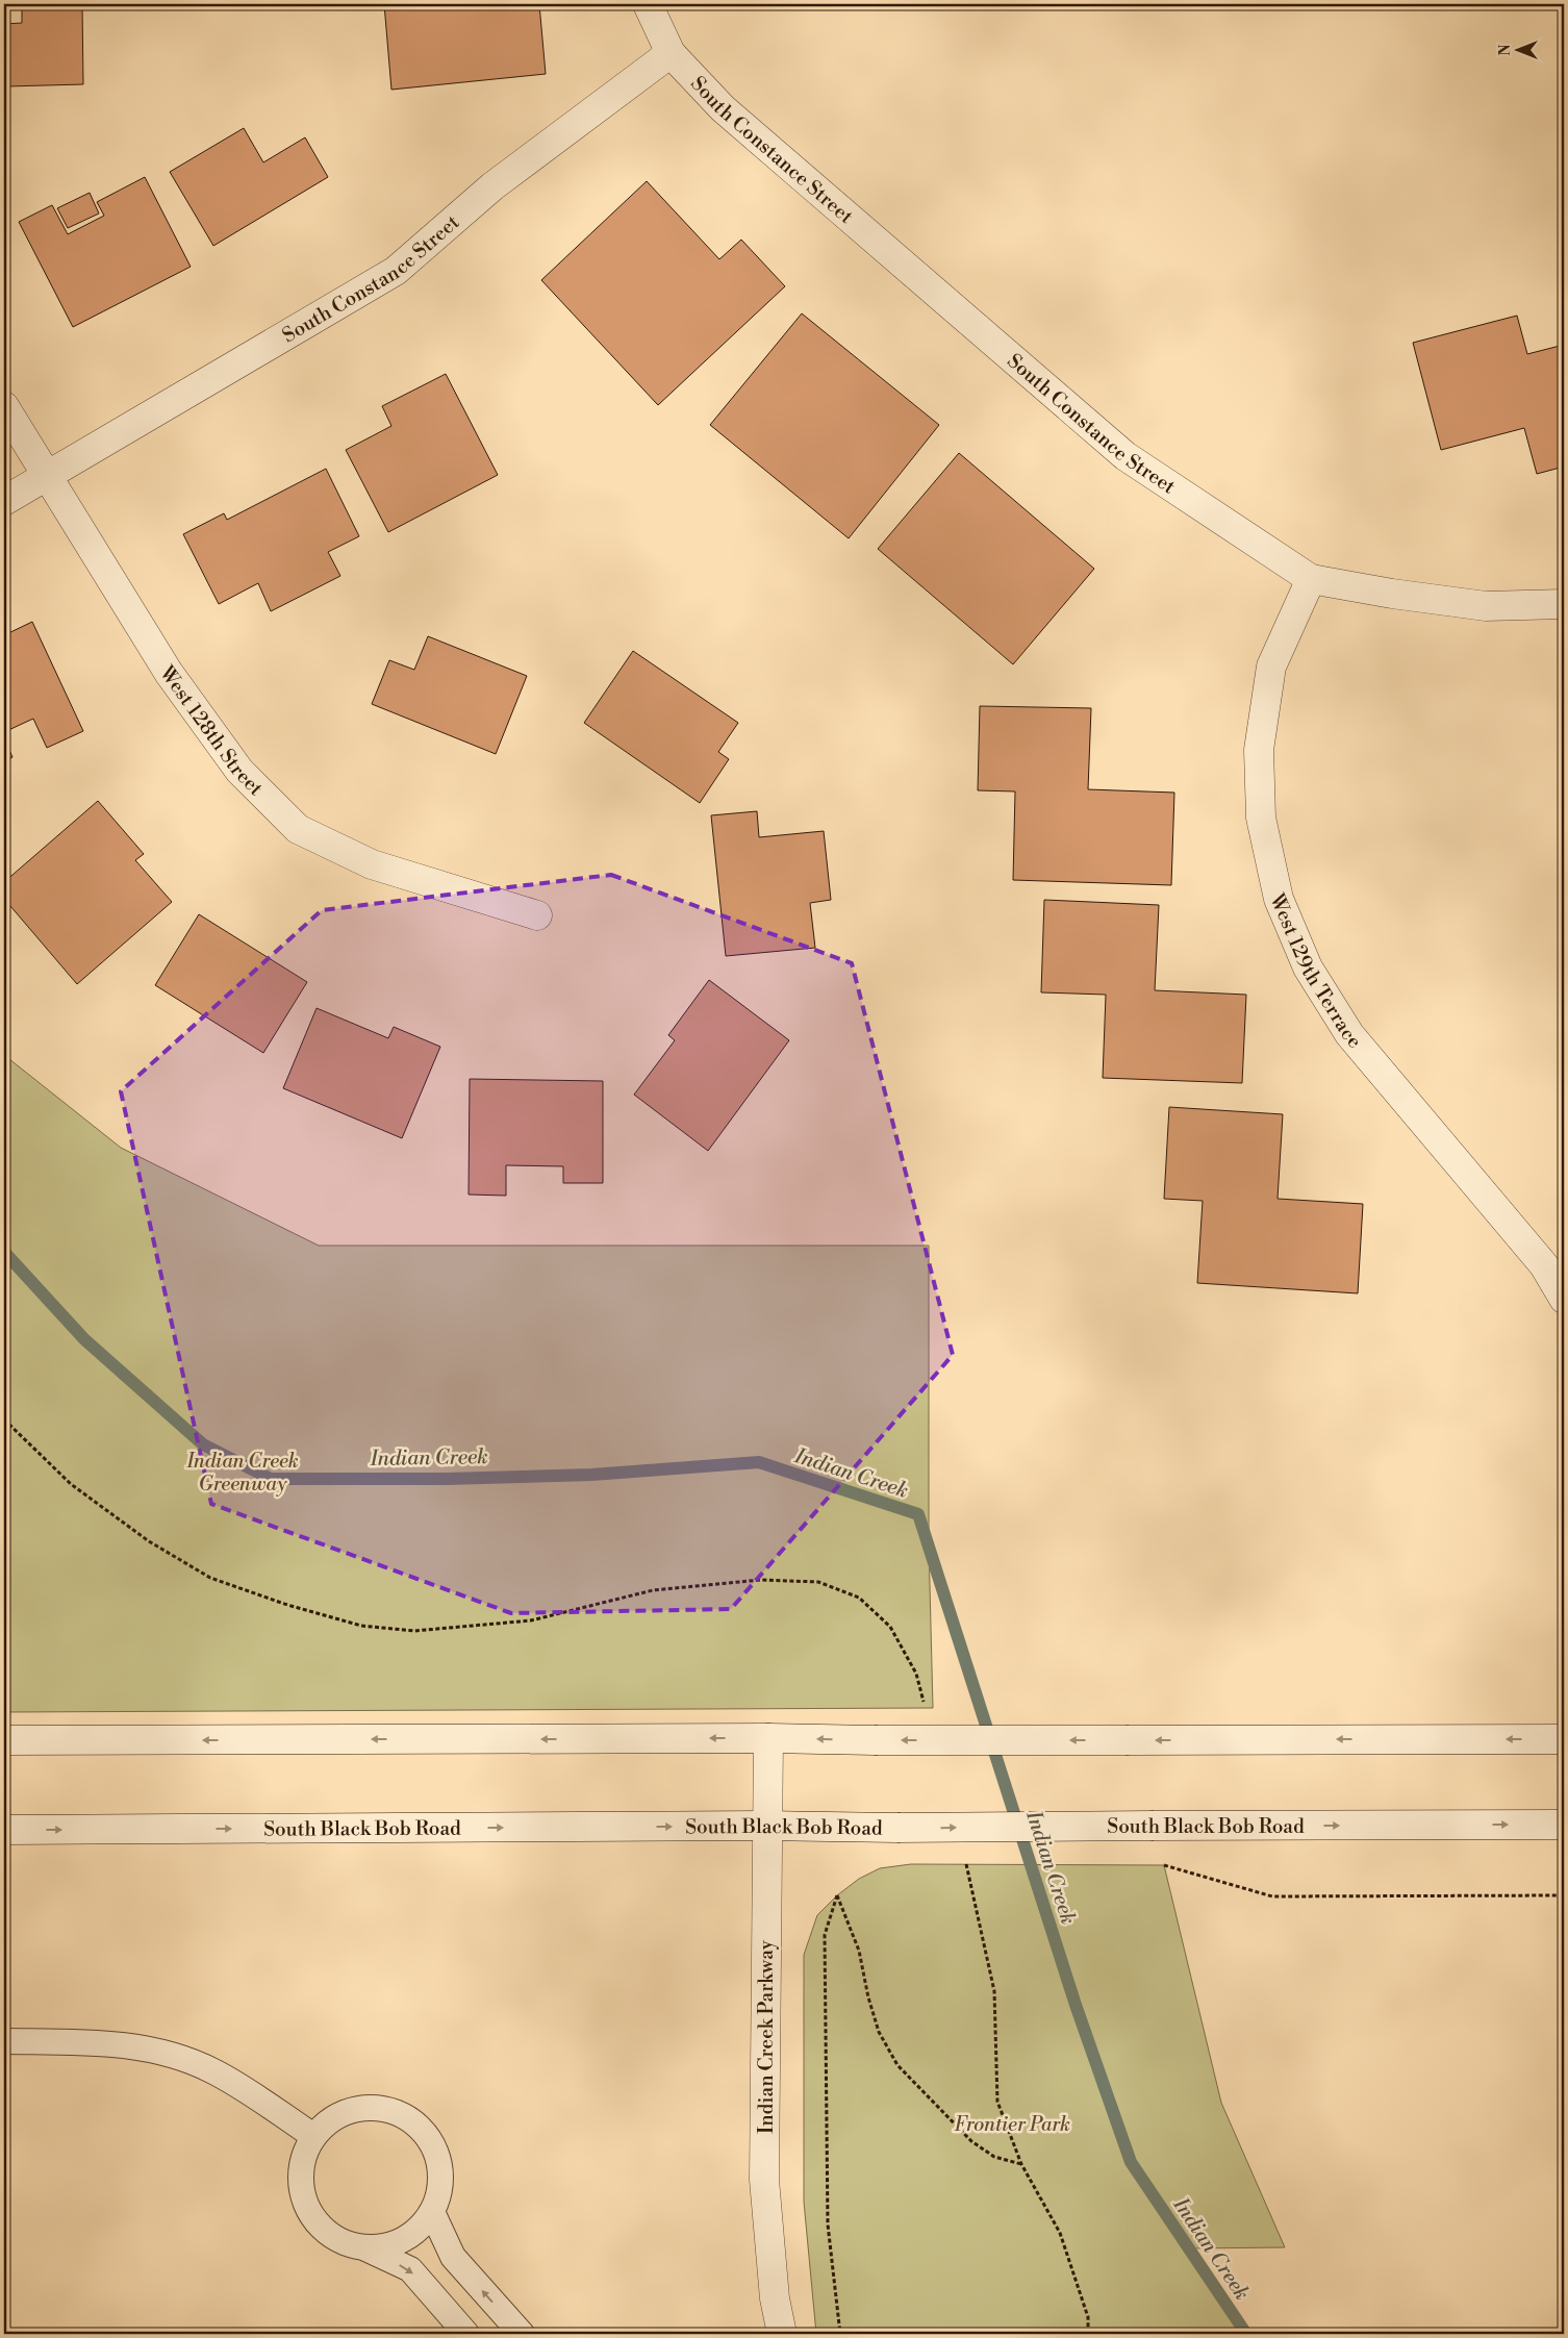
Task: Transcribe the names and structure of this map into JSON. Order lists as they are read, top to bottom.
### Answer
{
  "streets": {
    "street": [
      "South Constance Street",
      "West 128th Street",
      "West 129th Terrace",
      "South Black Bob Road",
      "Indian Creek Parkway"
    ]
  },
  "crossings": [
    ["South Constance Street", "West 128th Street"],
    ["South Constance Street", "West 129th Terrace"],
    ["South Black Bob Road", "Indian Creek Parkway"]
  ],
  "water": ["Indian Creek"],
  "parks": ["Indian Creek Greenway", "Frontier Park"],
  "north": "left"
}
